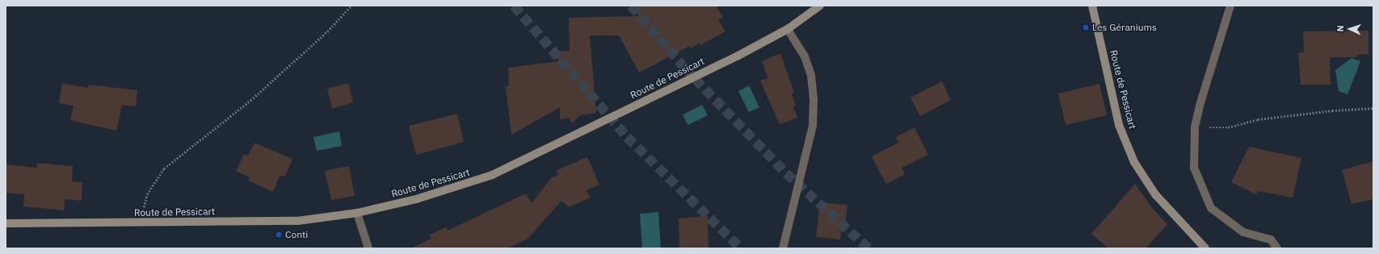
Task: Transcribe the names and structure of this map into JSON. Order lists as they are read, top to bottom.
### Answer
{
  "streets": {
    "street": ["Route de Pessicart"]
  },
  "places": ["Les Géraniums", "Conti"],
  "north": "left"
}
